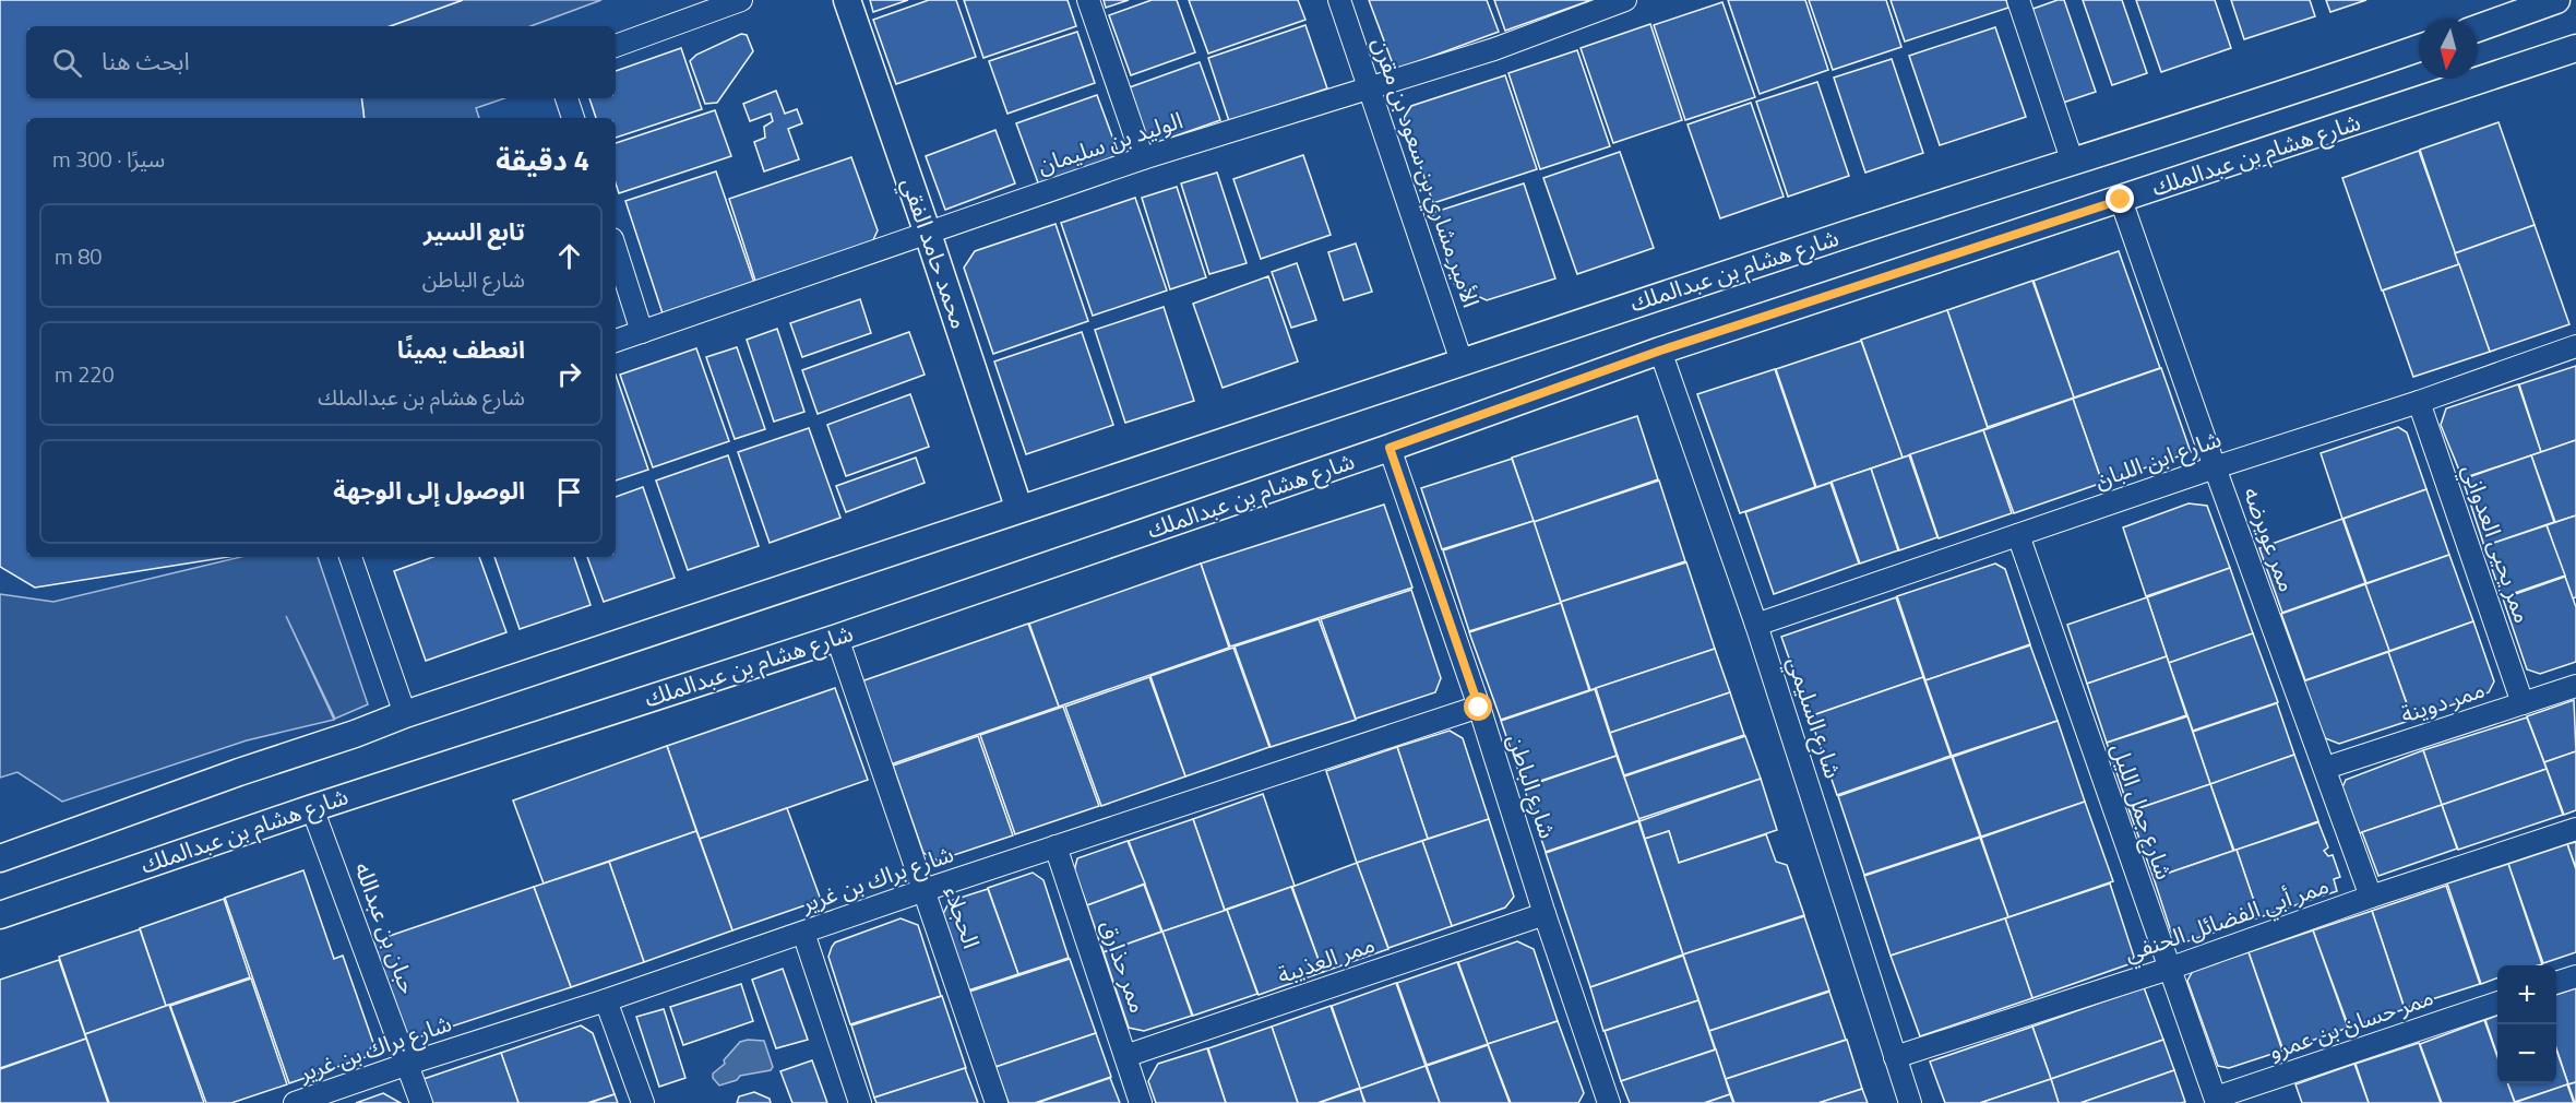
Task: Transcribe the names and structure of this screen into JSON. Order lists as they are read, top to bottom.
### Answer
{
  "streets": {
    "street": [
      "الوليد بن سليمان",
      "شارع هشام بن عبدالملك",
      "الأمير مشاري بن سعود بن مقرن",
      "محمد حامد الفقي",
      "شارع ابن اللبان",
      "ممر عويرضه",
      "ممر يحيى العدواني",
      "ممر دوينة",
      "شارع السليمي",
      "شارع الباطن",
      "شارع جمل الليل",
      "شارع براك بن غرير",
      "الحجلاء",
      "ممر أبي الفضائل الحنفي",
      "حبان بن عبدالله",
      "ممر العذيبة",
      "ممر حذارق",
      "ممر حسان بن عمرو"
    ]
  },
  "crossings": [
    ["الوليد بن سليمان", "الأمير مشاري بن سعود بن مقرن"],
    ["الوليد بن سليمان", "محمد حامد الفقي"],
    ["شارع هشام بن عبدالملك", "الأمير مشاري بن سعود بن مقرن"],
    ["شارع هشام بن عبدالملك", "محمد حامد الفقي"],
    ["شارع هشام بن عبدالملك", "ممر عويرضه"],
    ["شارع هشام بن عبدالملك", "شارع السليمي"],
    ["شارع هشام بن عبدالملك", "شارع الباطن"],
    ["شارع هشام بن عبدالملك", "الحجلاء"],
    ["شارع هشام بن عبدالملك", "حبان بن عبدالله"],
    ["شارع ابن اللبان", "ممر عويرضه"],
    ["شارع ابن اللبان", "ممر يحيى العدواني"],
    ["شارع ابن اللبان", "شارع السليمي"],
    ["شارع ابن اللبان", "شارع جمل الليل"],
    ["ممر عويرضه", "ممر دوينة"],
    ["ممر عويرضه", "ممر أبي الفضائل الحنفي"],
    ["ممر يحيى العدواني", "ممر دوينة"],
    ["شارع السليمي", "ممر أبي الفضائل الحنفي"],
    ["شارع الباطن", "شارع براك بن غرير"],
    ["شارع الباطن", "ممر العذيبة"],
    ["شارع جمل الليل", "ممر أبي الفضائل الحنفي"],
    ["شارع جمل الليل", "ممر حسان بن عمرو"],
    ["شارع براك بن غرير", "الحجلاء"],
    ["شارع براك بن غرير", "حبان بن عبدالله"],
    ["شارع براك بن غرير", "ممر حذارق"],
    ["ممر العذيبة", "ممر حذارق"]
  ],
  "north": "bottom",
  "page": {
    "search": "ابحث هنا",
    "heading": ["4 دقيقة", "سيرًا · 300 m"],
    "list": [
      ["تابع السير", "شارع الباطن", "80 m"],
      ["انعطف يمينًا", "شارع هشام بن عبدالملك", "220 m"],
      "الوصول إلى الوجهة"
    ],
    "map_buttons": ["+", "−"]
  }
}
